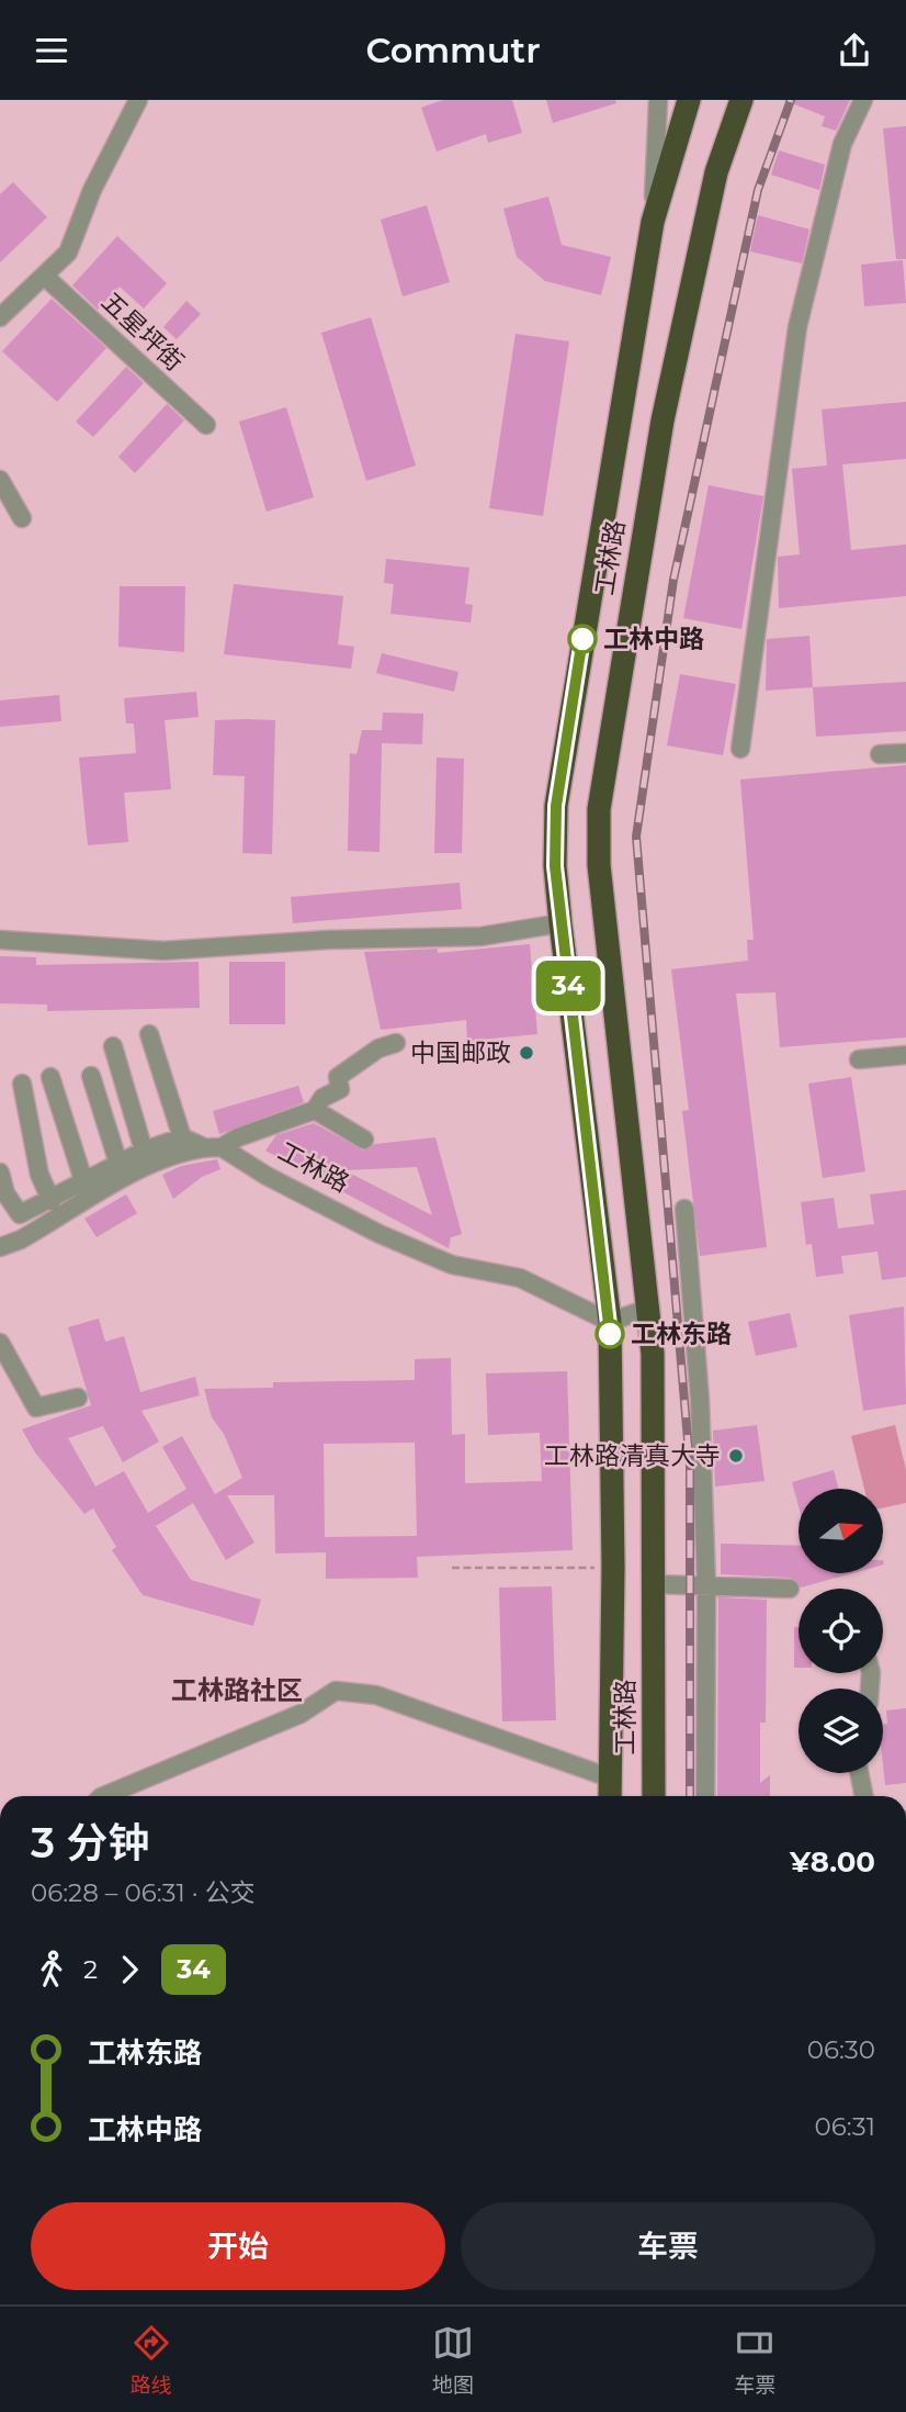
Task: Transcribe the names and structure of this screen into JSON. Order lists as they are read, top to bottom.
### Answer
{
  "streets": {
    "highway": ["工林路"],
    "street": ["五星坪街"]
  },
  "districts": ["工林路社区"],
  "places": [
    "工林中路",
    "中国邮政",
    "工林东路",
    "工林路清真大寺"
  ],
  "lines": ["bus line 34"],
  "north": "right",
  "page": {
    "header": "Commutr",
    "on_map": "34",
    "heading": ["3 分钟", "06:28 – 06:31 · 公交", "¥8.00"],
    "legs": ["2", "34"],
    "list": [
      {
        "name": "工林东路",
        "value": "06:30"
      },
      {
        "name": "工林中路",
        "value": "06:31"
      }
    ],
    "buttons": ["开始", "车票"],
    "tabs": ["路线", "地图", "车票"]
  }
}
